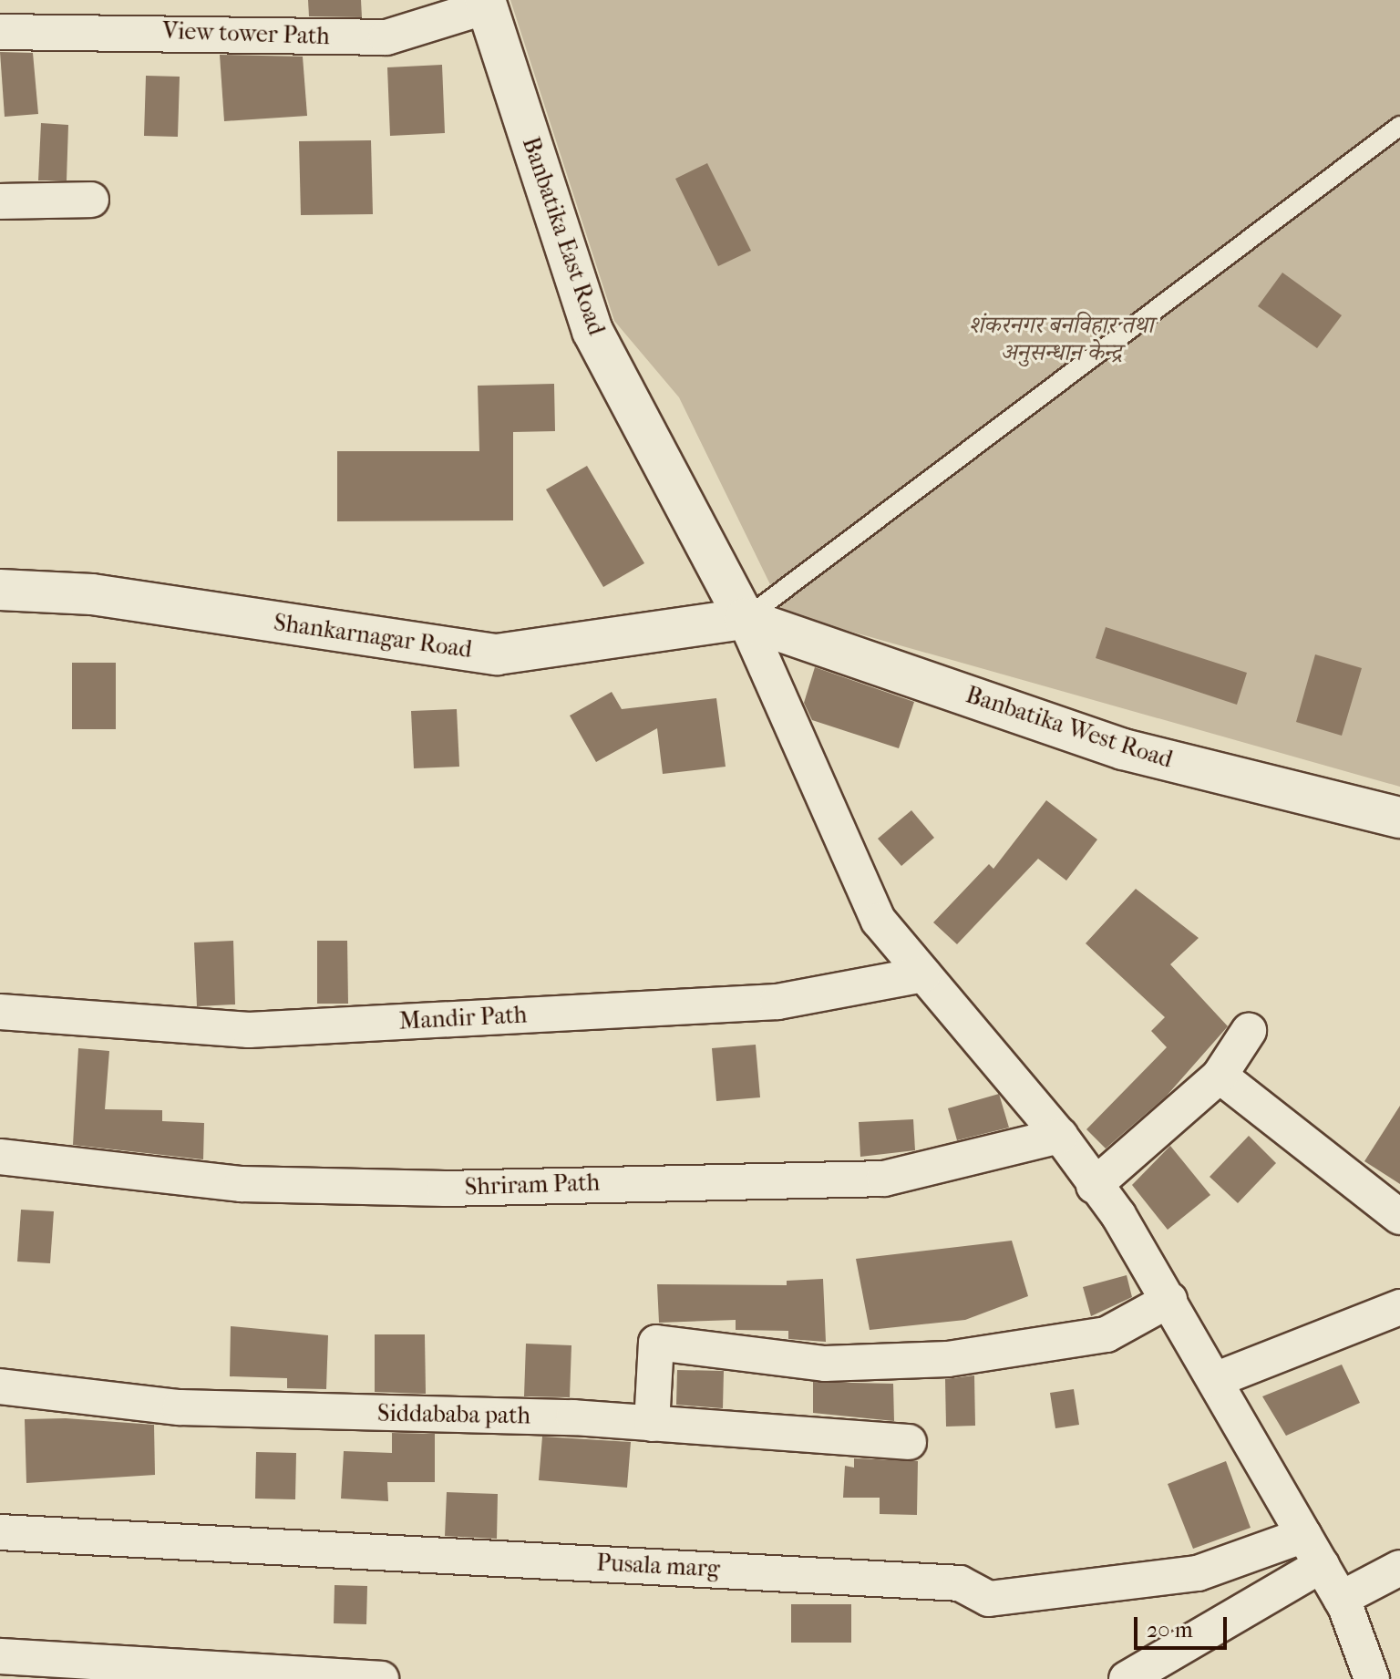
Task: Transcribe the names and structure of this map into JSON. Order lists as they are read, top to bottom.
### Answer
{
  "streets": {
    "street": [
      "View tower Path",
      "Banbatika East Road",
      "Shankarnagar Road",
      "Banbatika West Road",
      "Mandir Path",
      "Shriram Path",
      "Siddababa path",
      "Pusala marg"
    ]
  },
  "crossings": [
    ["View tower Path", "Banbatika East Road"],
    ["Banbatika East Road", "Shankarnagar Road"],
    ["Banbatika East Road", "Banbatika West Road"],
    ["Shankarnagar Road", "Banbatika West Road"]
  ],
  "parks": ["शंकरनगर बनविहार तथा अनुसन्धान केन्द्र"],
  "scale_bar": "20 m"
}
